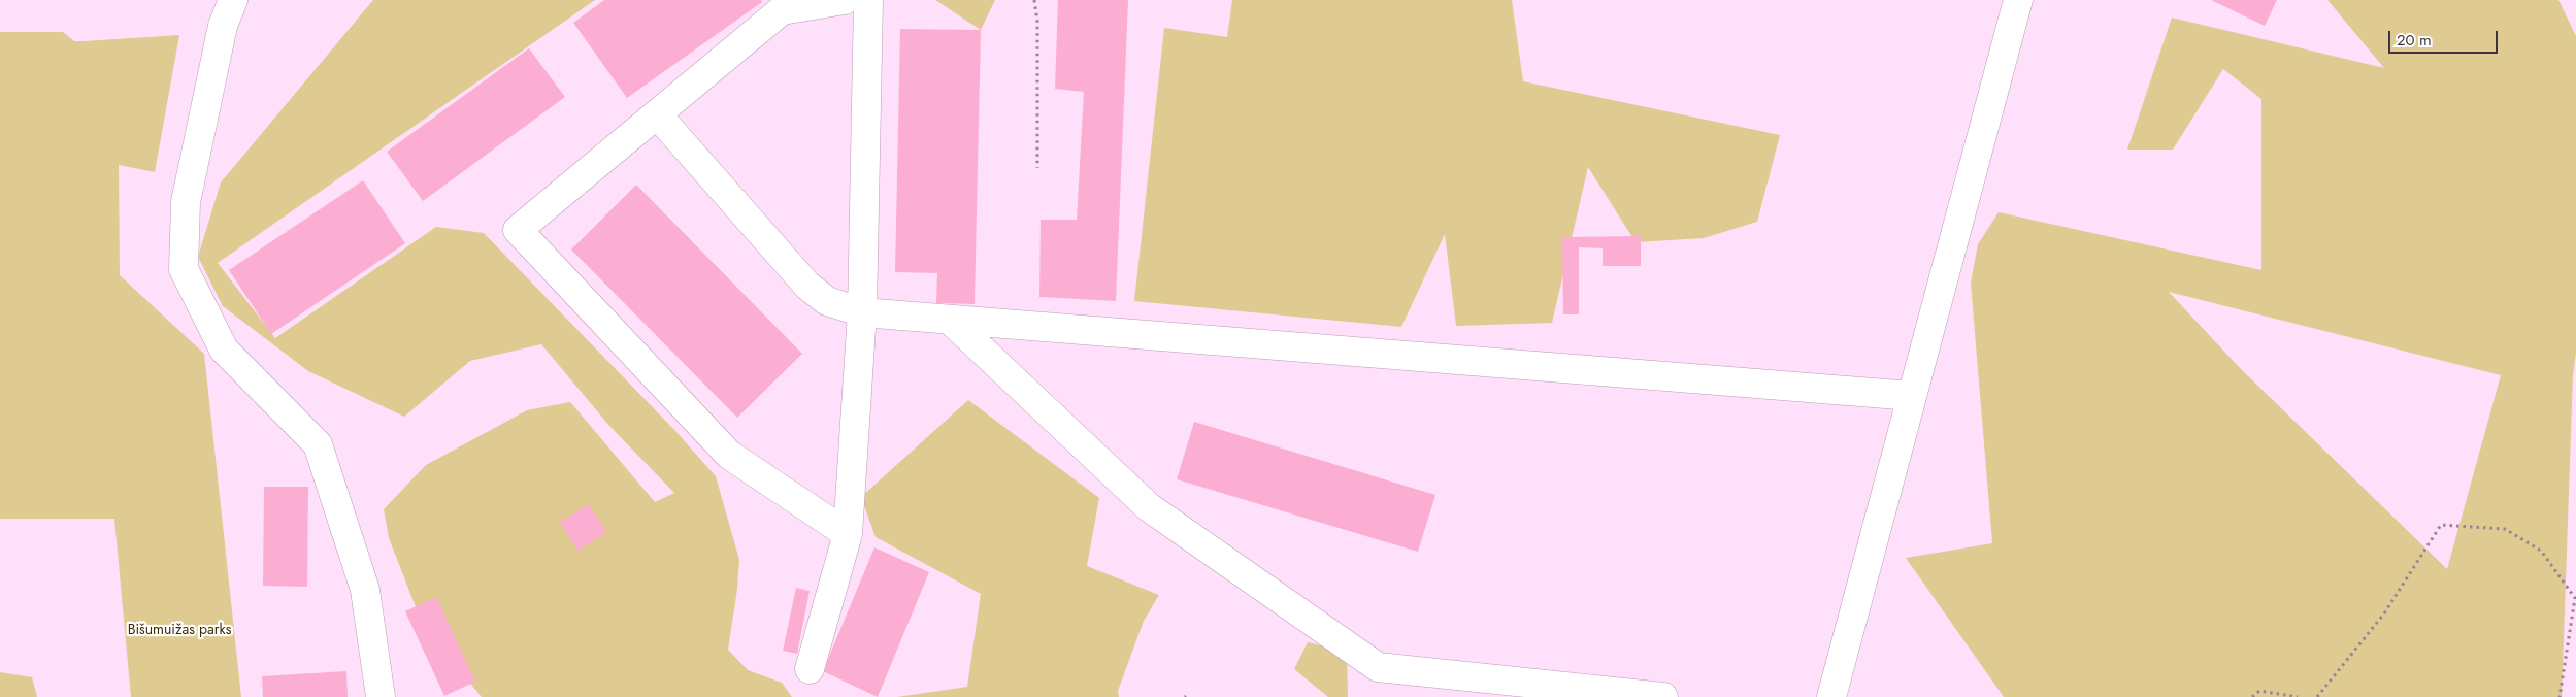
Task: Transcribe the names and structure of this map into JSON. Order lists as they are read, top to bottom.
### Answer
{
  "parks": ["Bišumuižas parks"],
  "scale_bar": "20 m"
}
